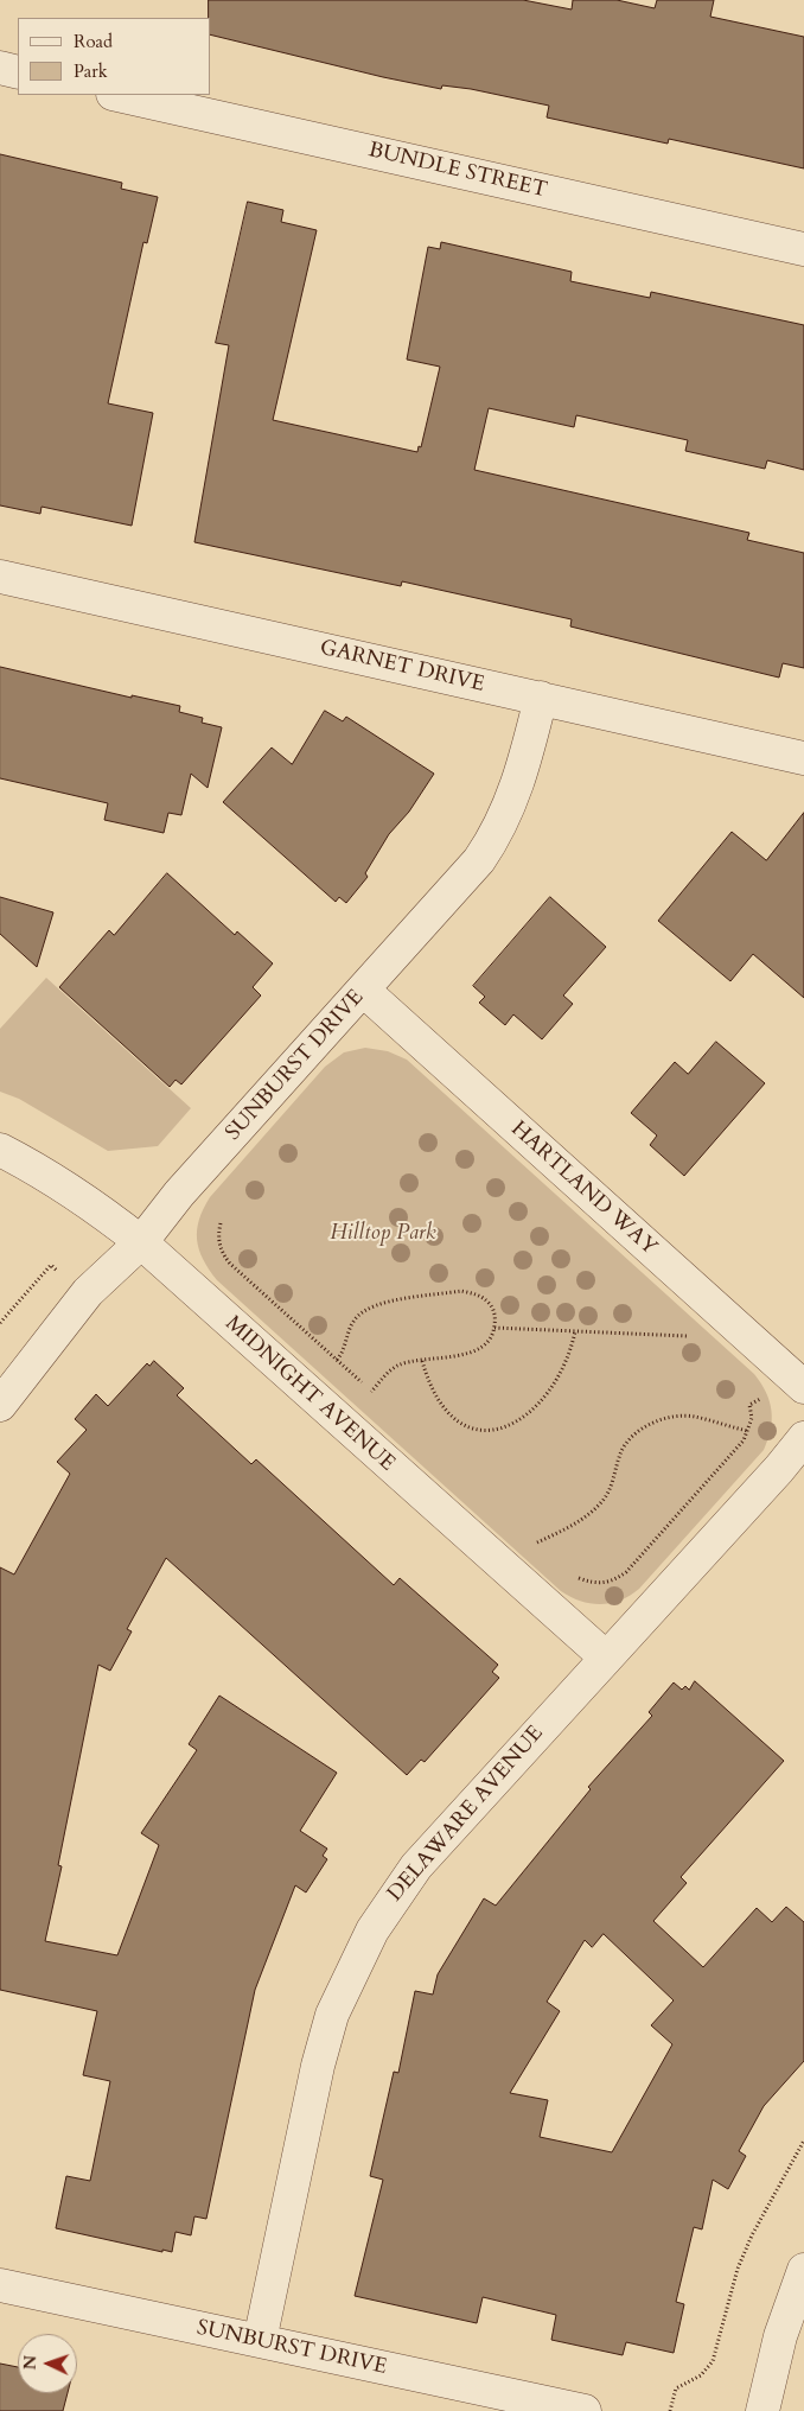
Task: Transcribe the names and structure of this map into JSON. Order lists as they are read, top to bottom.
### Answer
{
  "streets": {
    "street": [
      "BUNDLE STREET",
      "GARNET DRIVE",
      "SUNBURST DRIVE",
      "HARTLAND WAY",
      "MIDNIGHT AVENUE",
      "DELAWARE AVENUE"
    ]
  },
  "crossings": [
    ["GARNET DRIVE", "SUNBURST DRIVE"],
    ["SUNBURST DRIVE", "HARTLAND WAY"],
    ["SUNBURST DRIVE", "MIDNIGHT AVENUE"],
    ["SUNBURST DRIVE", "DELAWARE AVENUE"],
    ["MIDNIGHT AVENUE", "DELAWARE AVENUE"]
  ],
  "parks": ["Hilltop Park"],
  "legend": ["Road", "Park"],
  "north": "left"
}
